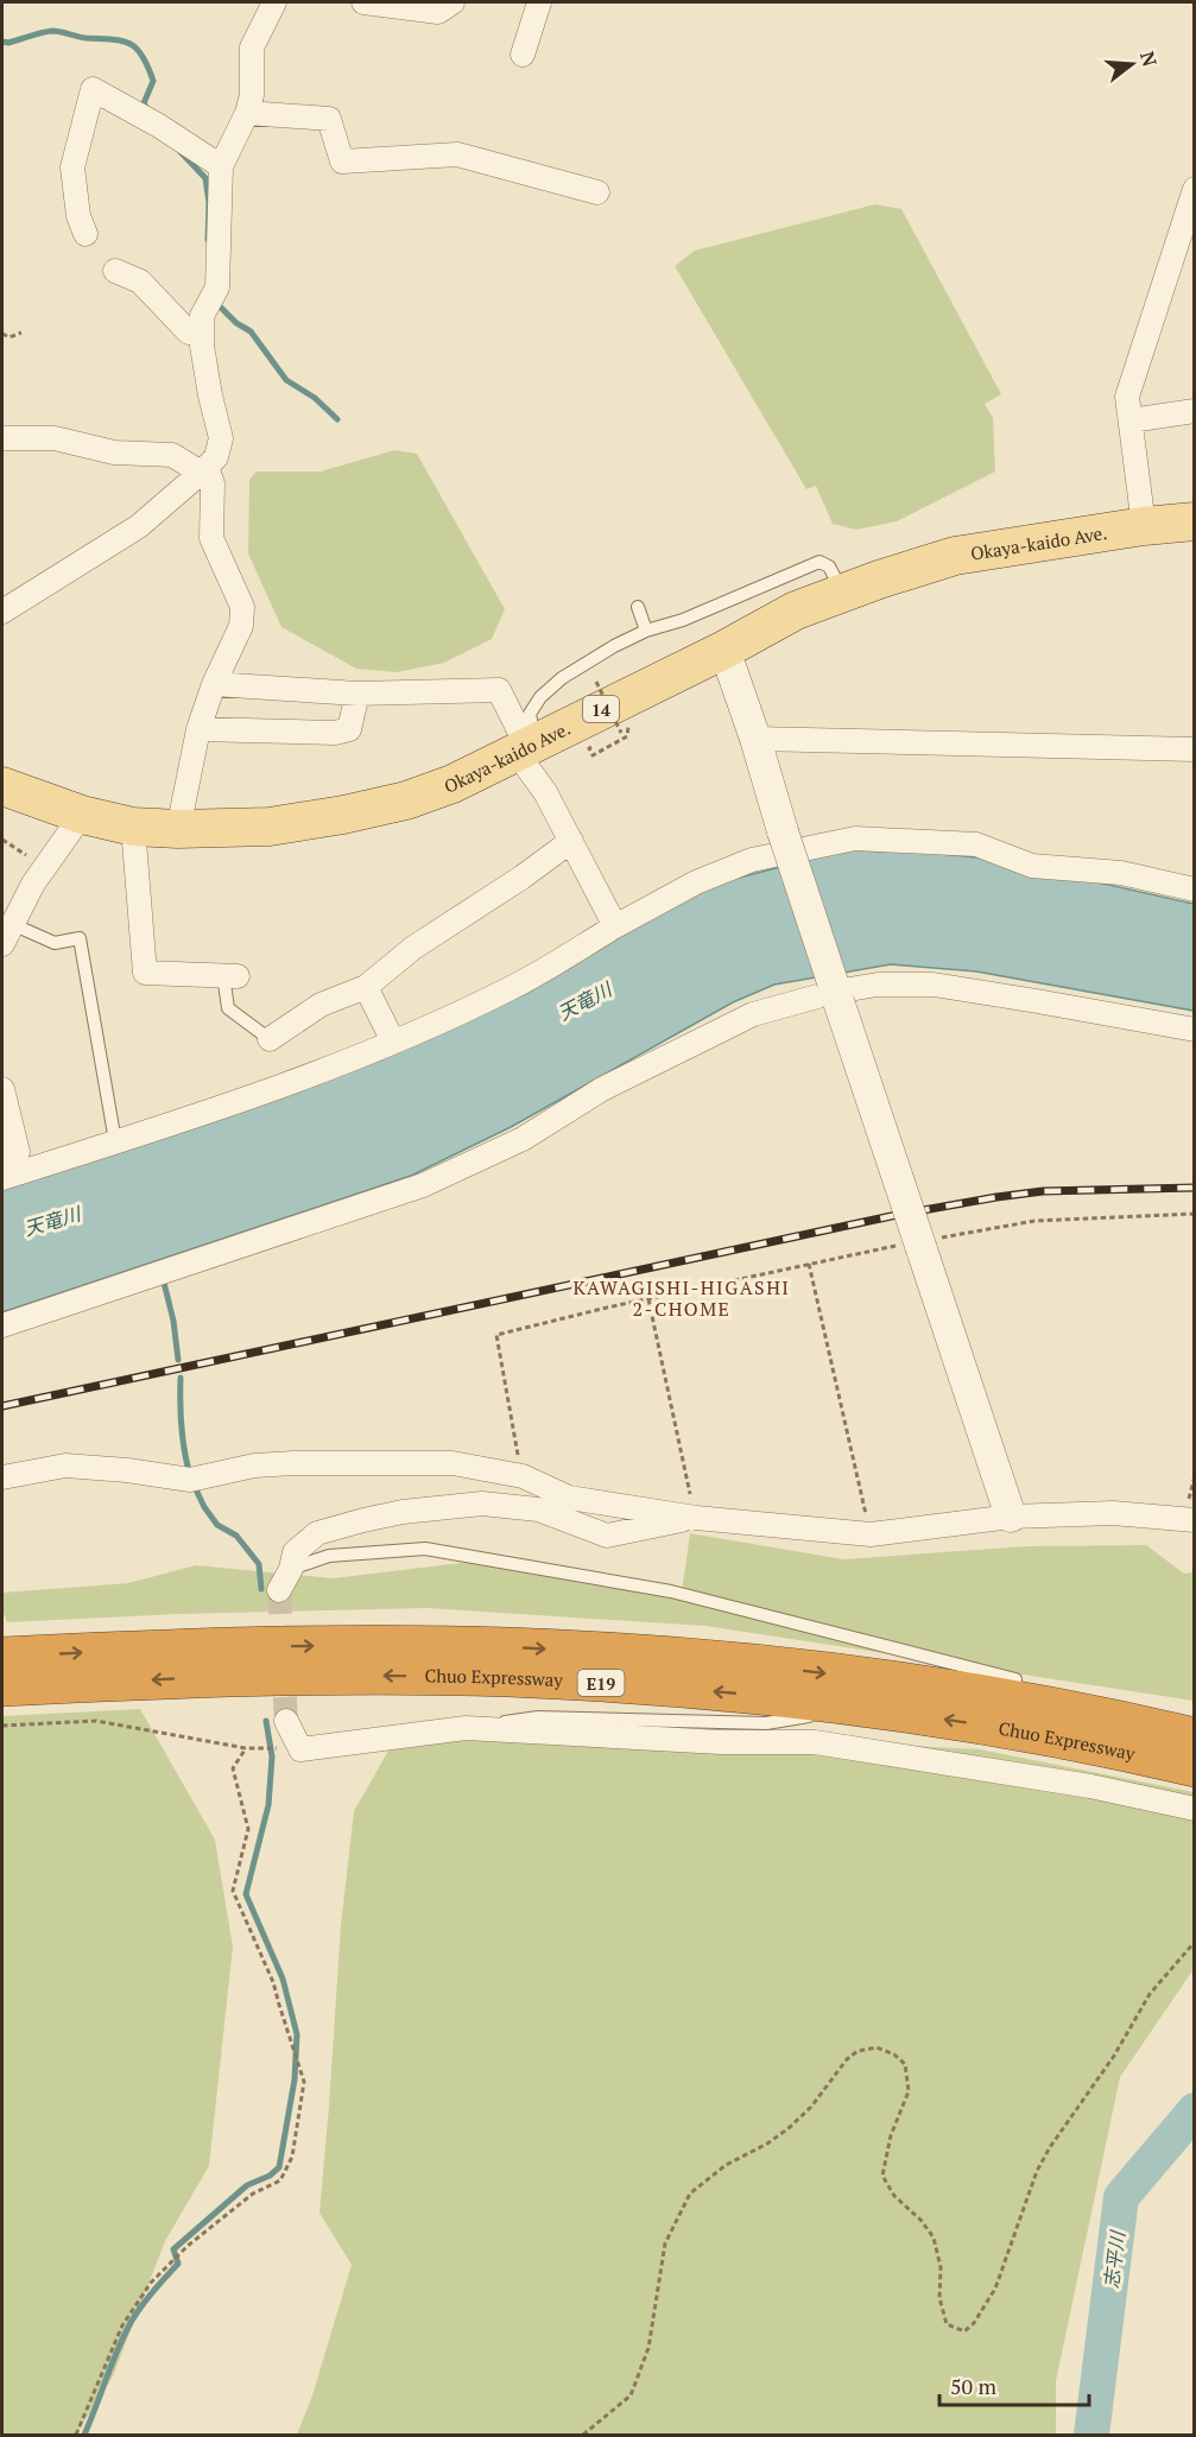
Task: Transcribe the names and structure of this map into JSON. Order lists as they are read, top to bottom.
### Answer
{
  "streets": {
    "highway": ["Chuo Expressway", "E19"],
    "main road": ["Okaya-kaido Ave.", "14"]
  },
  "districts": ["KAWAGISHI-HIGASHI 2-CHOME"],
  "water": ["天竜川", "志平川"],
  "scale_bar": "50 m",
  "north": "right"
}
